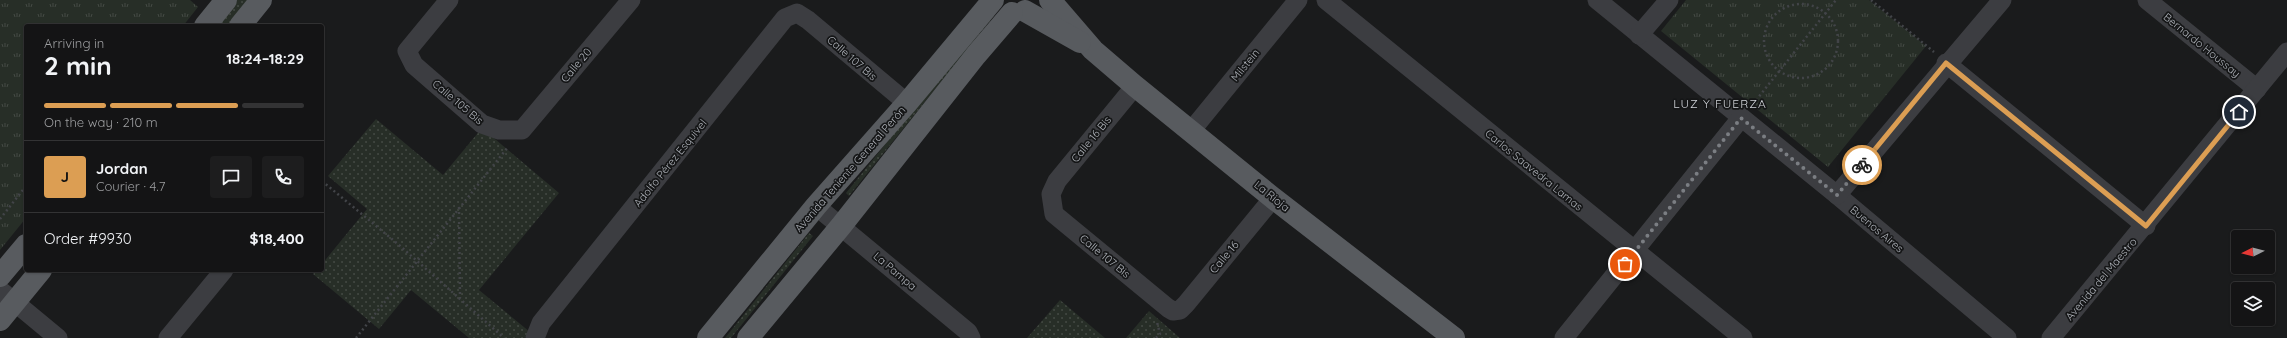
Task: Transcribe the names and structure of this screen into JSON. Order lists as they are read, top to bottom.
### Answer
{
  "streets": {
    "main road": ["Avenida Teniente General Perón", "La Rioja"],
    "street": [
      "Bernardo Houssay",
      "Calle 107 Bis",
      "Calle 20",
      "Milstein",
      "Calle 105 Bis",
      "Calle 16 Bis",
      "Adolfo Pérez Esquivel",
      "Carlos Saavedra Lamas",
      "Buenos Aires",
      "Calle 16",
      "La Pampa",
      "Avenida del Maestro"
    ]
  },
  "crossings": [
    ["Bernardo Houssay", "Avenida del Maestro"],
    ["Calle 107 Bis", "Calle 16 Bis"],
    ["Calle 107 Bis", "Adolfo Pérez Esquivel"],
    ["Calle 107 Bis", "Avenida Teniente General Perón"],
    ["Calle 107 Bis", "Calle 16"],
    ["Calle 20", "Calle 105 Bis"],
    ["Milstein", "La Rioja"],
    ["Calle 16 Bis", "La Rioja"],
    ["Avenida Teniente General Perón", "La Pampa"],
    ["La Rioja", "Calle 16"]
  ],
  "districts": ["LUZ Y FUERZA"],
  "north": "left",
  "page": {
    "heading": ["2 min", "Arriving in", "18:24–18:29"],
    "panel": [
      "Jordan",
      "Courier · 4.7",
      "Order #9930",
      "$18,400"
    ],
    "bar": "On the way · 210 m",
    "round": "J"
  }
}
